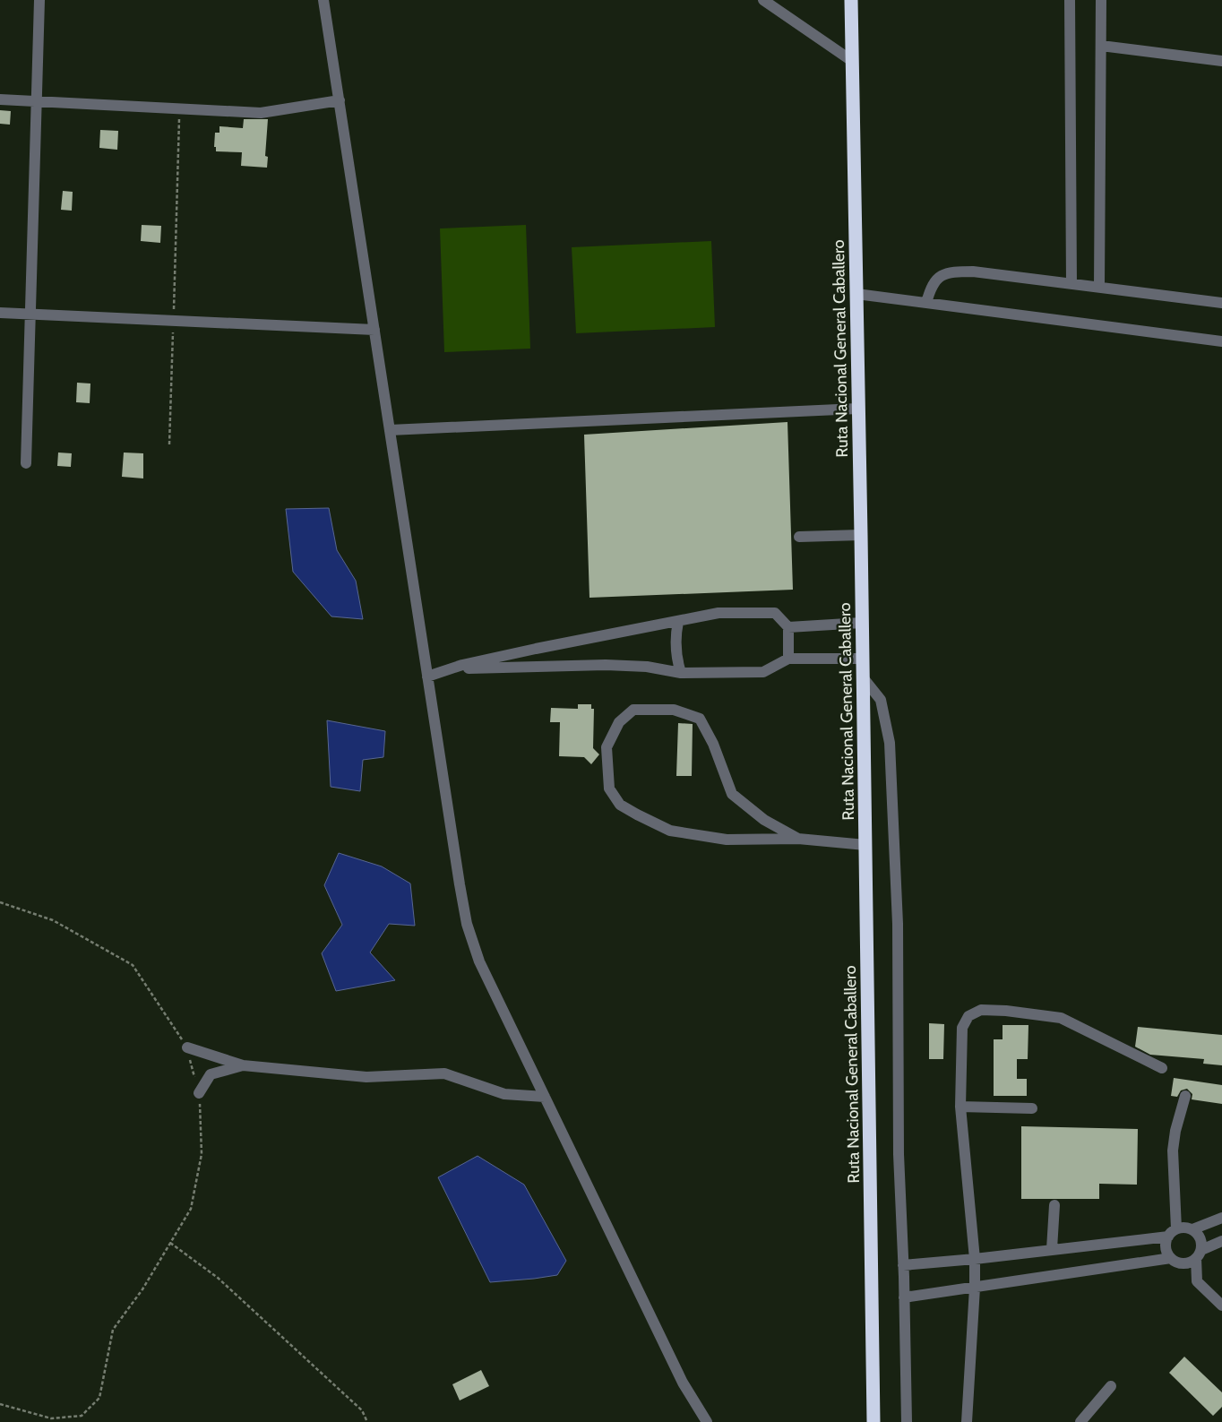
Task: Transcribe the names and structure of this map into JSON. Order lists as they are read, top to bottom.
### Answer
{
  "streets": {
    "highway": ["Ruta Nacional General Caballero"]
  }
}
